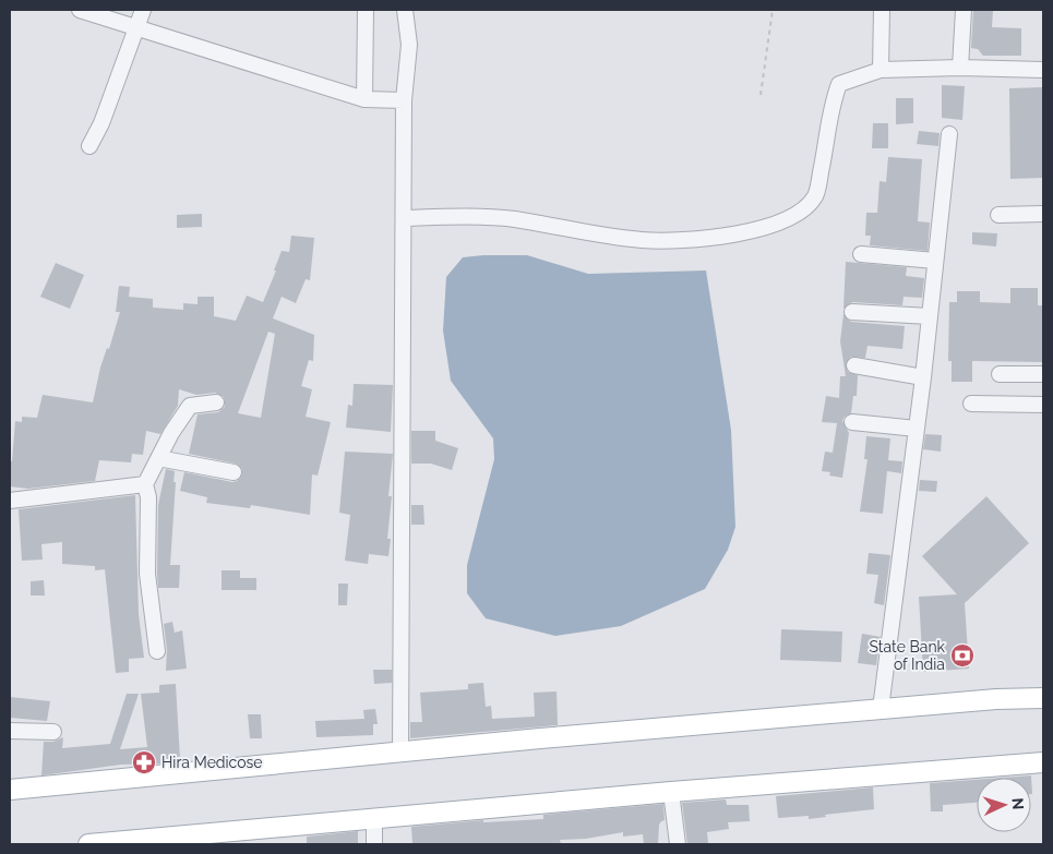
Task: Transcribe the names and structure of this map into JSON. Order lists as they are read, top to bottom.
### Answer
{
  "places": {
    "bank": ["State Bank of India"],
    "pharmacy": ["Hira Medicose"]
  },
  "north": "right"
}
